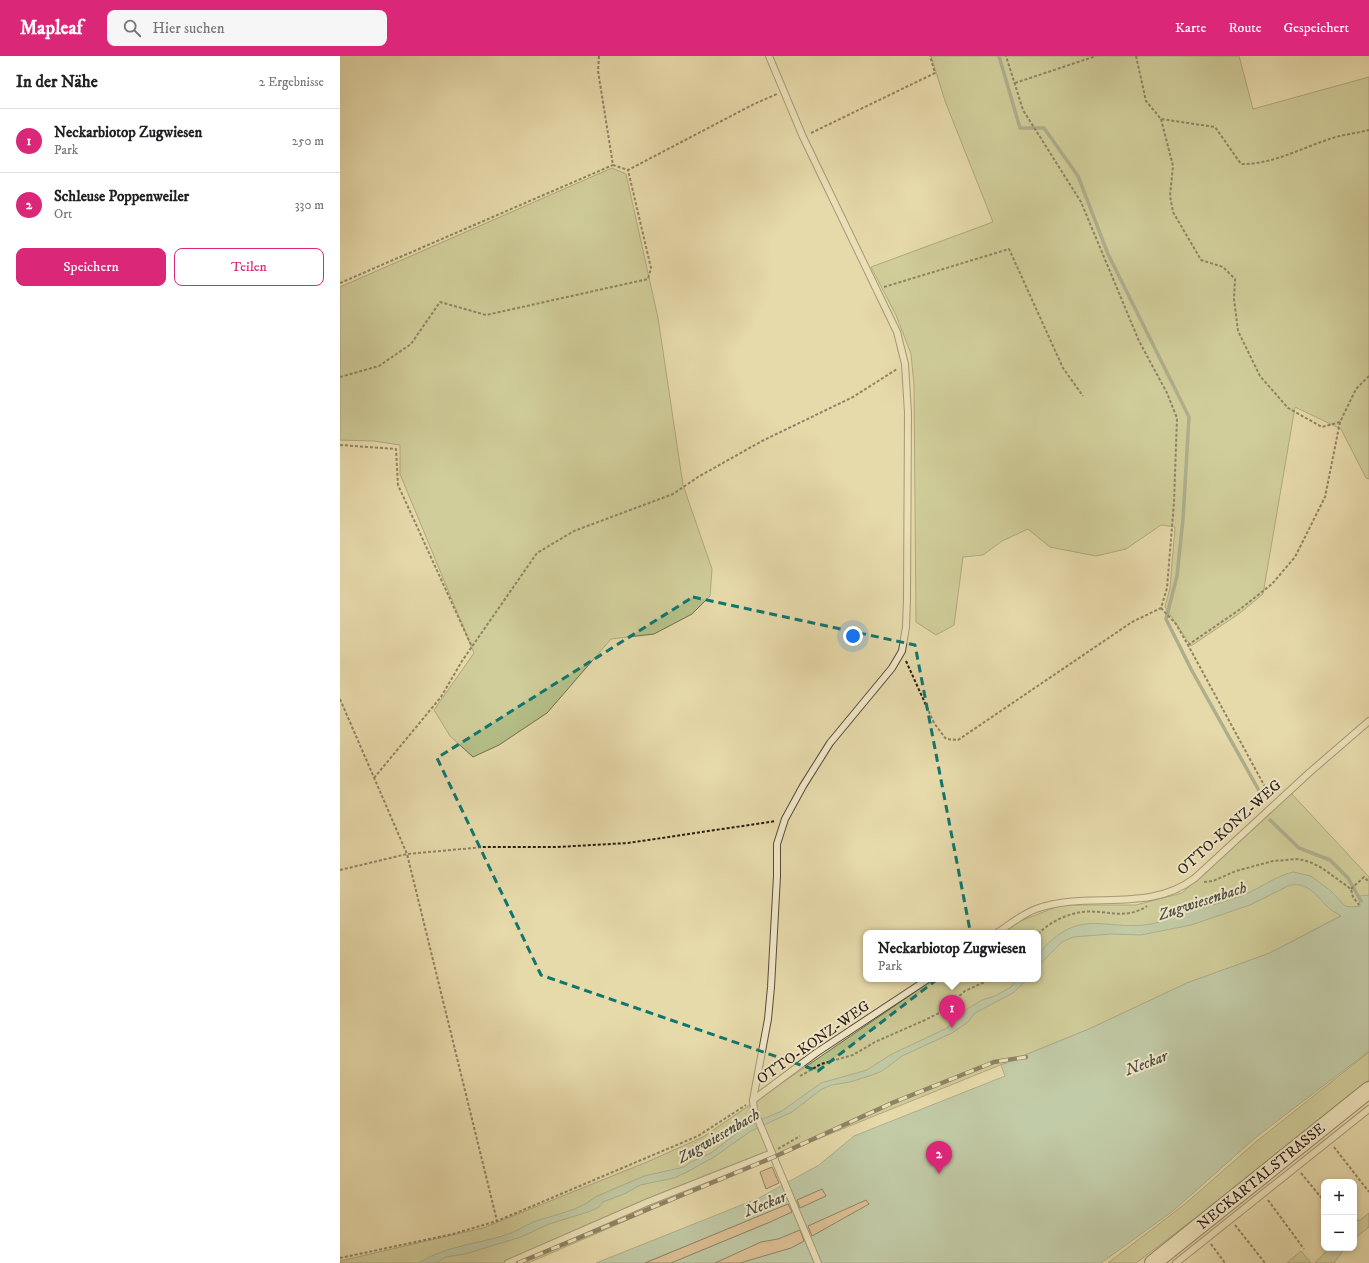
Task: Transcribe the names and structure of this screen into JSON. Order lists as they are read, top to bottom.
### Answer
{
  "streets": {
    "main road": ["NECKARTALSTRASSE"],
    "lane": ["OTTO-KONZ-WEG"]
  },
  "water": ["Zugwiesenbach", "Neckar"],
  "page": {
    "header": "Mapleaf",
    "search": "Hier suchen",
    "nav": ["Karte", "Route", "Gespeichert"],
    "heading": ["In der Nähe", "2 Ergebnisse"],
    "list": [
      {
        "mark": "1",
        "name": "Neckarbiotop Zugwiesen",
        "note": "Park",
        "value": "250 m"
      },
      {
        "mark": "2",
        "name": "Schleuse Poppenweiler",
        "note": "Ort",
        "value": "330 m"
      }
    ],
    "buttons": ["Speichern", "Teilen"],
    "popup": ["Neckarbiotop Zugwiesen", "Park"],
    "pins": ["1", "2"],
    "map_buttons": ["+", "−"]
  }
}
